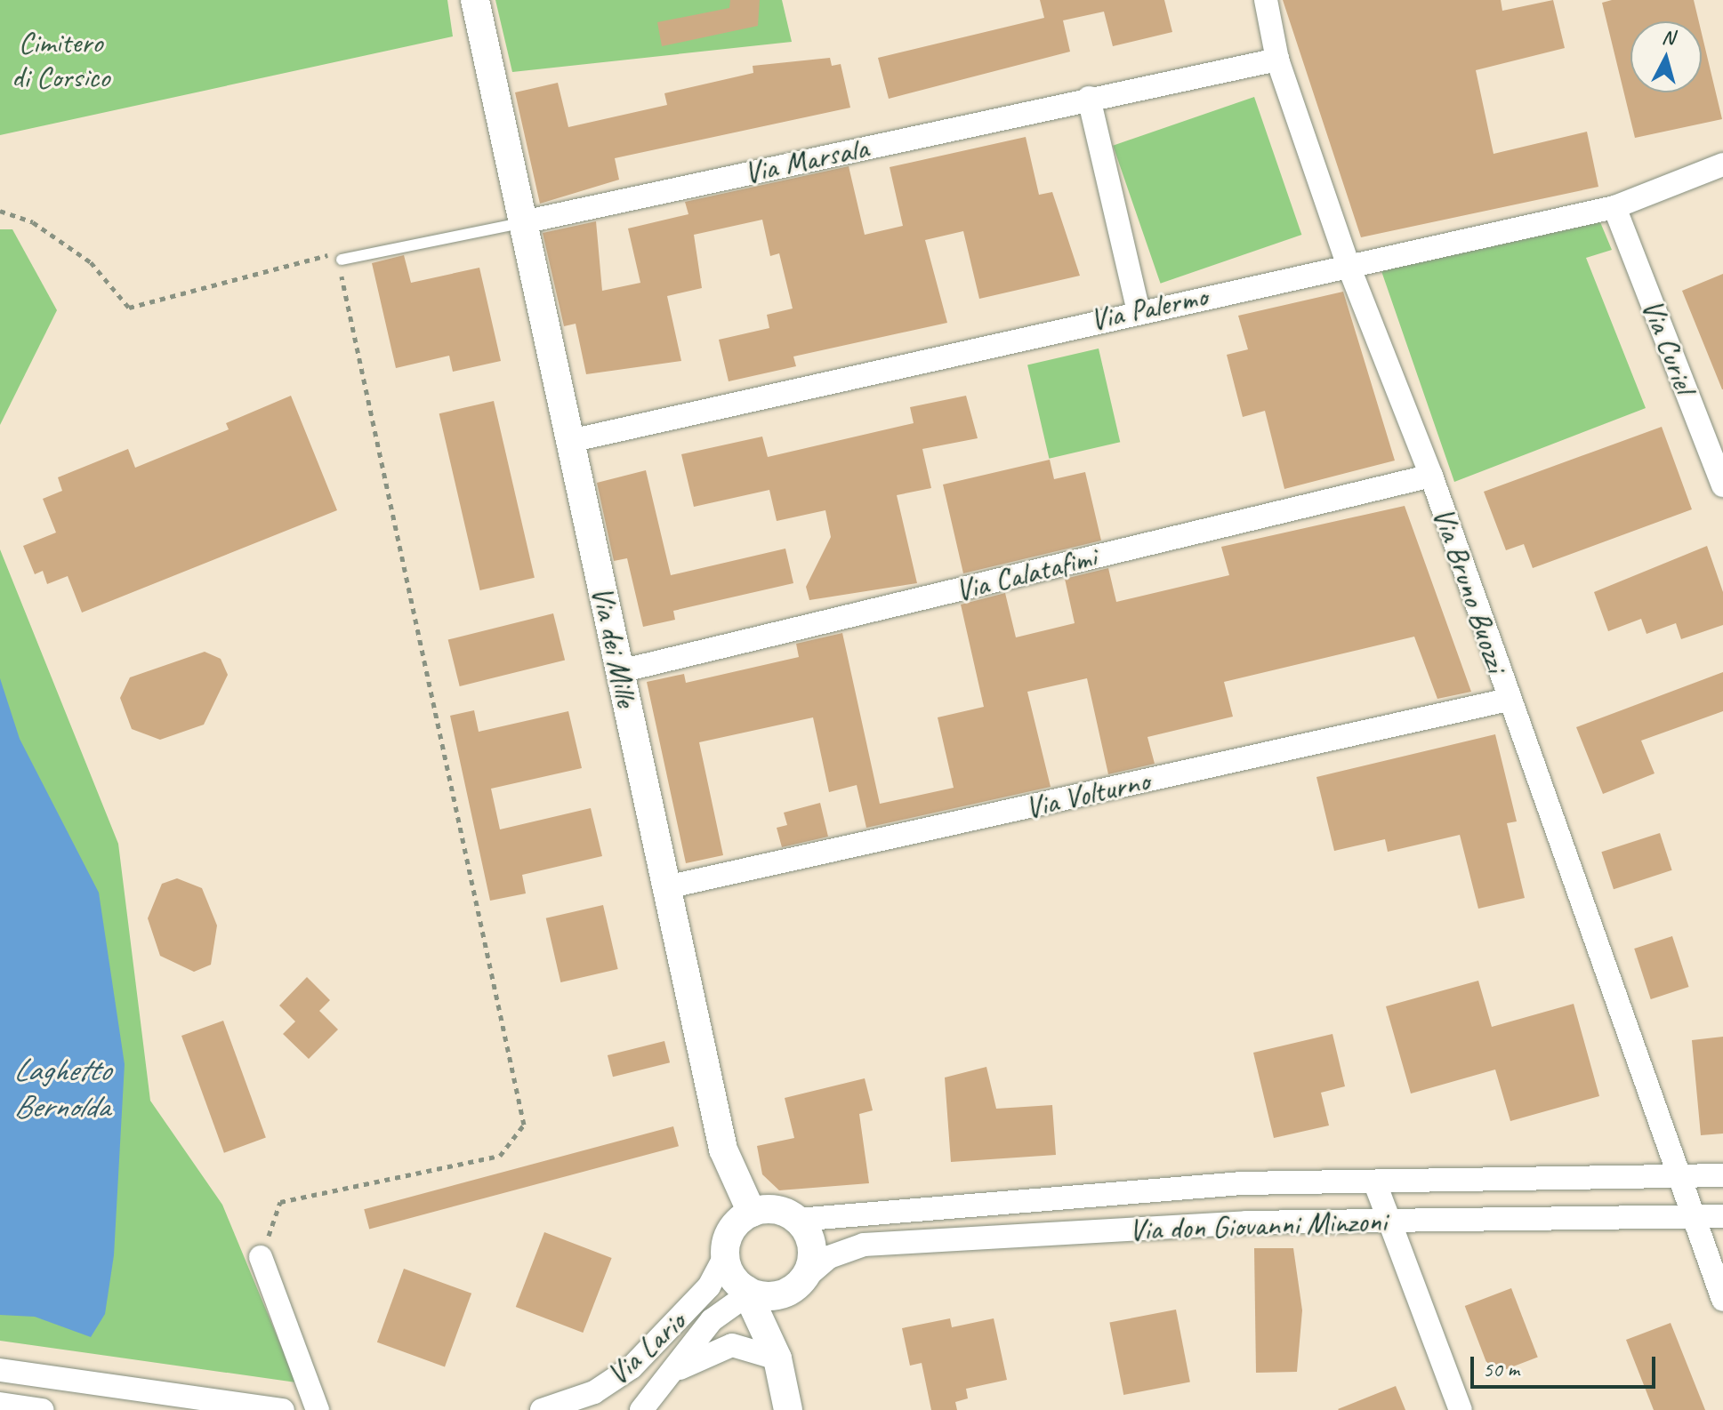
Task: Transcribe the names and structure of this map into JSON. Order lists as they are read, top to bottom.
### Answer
{
  "streets": {
    "street": [
      "Via Marsala",
      "Via Palermo",
      "Via Curiel",
      "Via Calatafimi",
      "Via Bruno Buozzi",
      "Via dei Mille",
      "Via Volturno",
      "Via don Giovanni Minzoni",
      "Via Lario"
    ]
  },
  "crossings": [
    ["Via Marsala", "Via Bruno Buozzi"],
    ["Via Marsala", "Via dei Mille"],
    ["Via Palermo", "Via Curiel"],
    ["Via Palermo", "Via Bruno Buozzi"],
    ["Via Palermo", "Via dei Mille"],
    ["Via Calatafimi", "Via Bruno Buozzi"],
    ["Via Calatafimi", "Via dei Mille"],
    ["Via Bruno Buozzi", "Via Volturno"],
    ["Via Bruno Buozzi", "Via don Giovanni Minzoni"],
    ["Via dei Mille", "Via Volturno"],
    ["Via dei Mille", "Via don Giovanni Minzoni"],
    ["Via dei Mille", "Via Lario"],
    ["Via don Giovanni Minzoni", "Via Lario"]
  ],
  "water": ["Laghetto Bernolda"],
  "parks": ["Cimitero di Corsico"],
  "scale_bar": "50 m",
  "north": "top"
}
